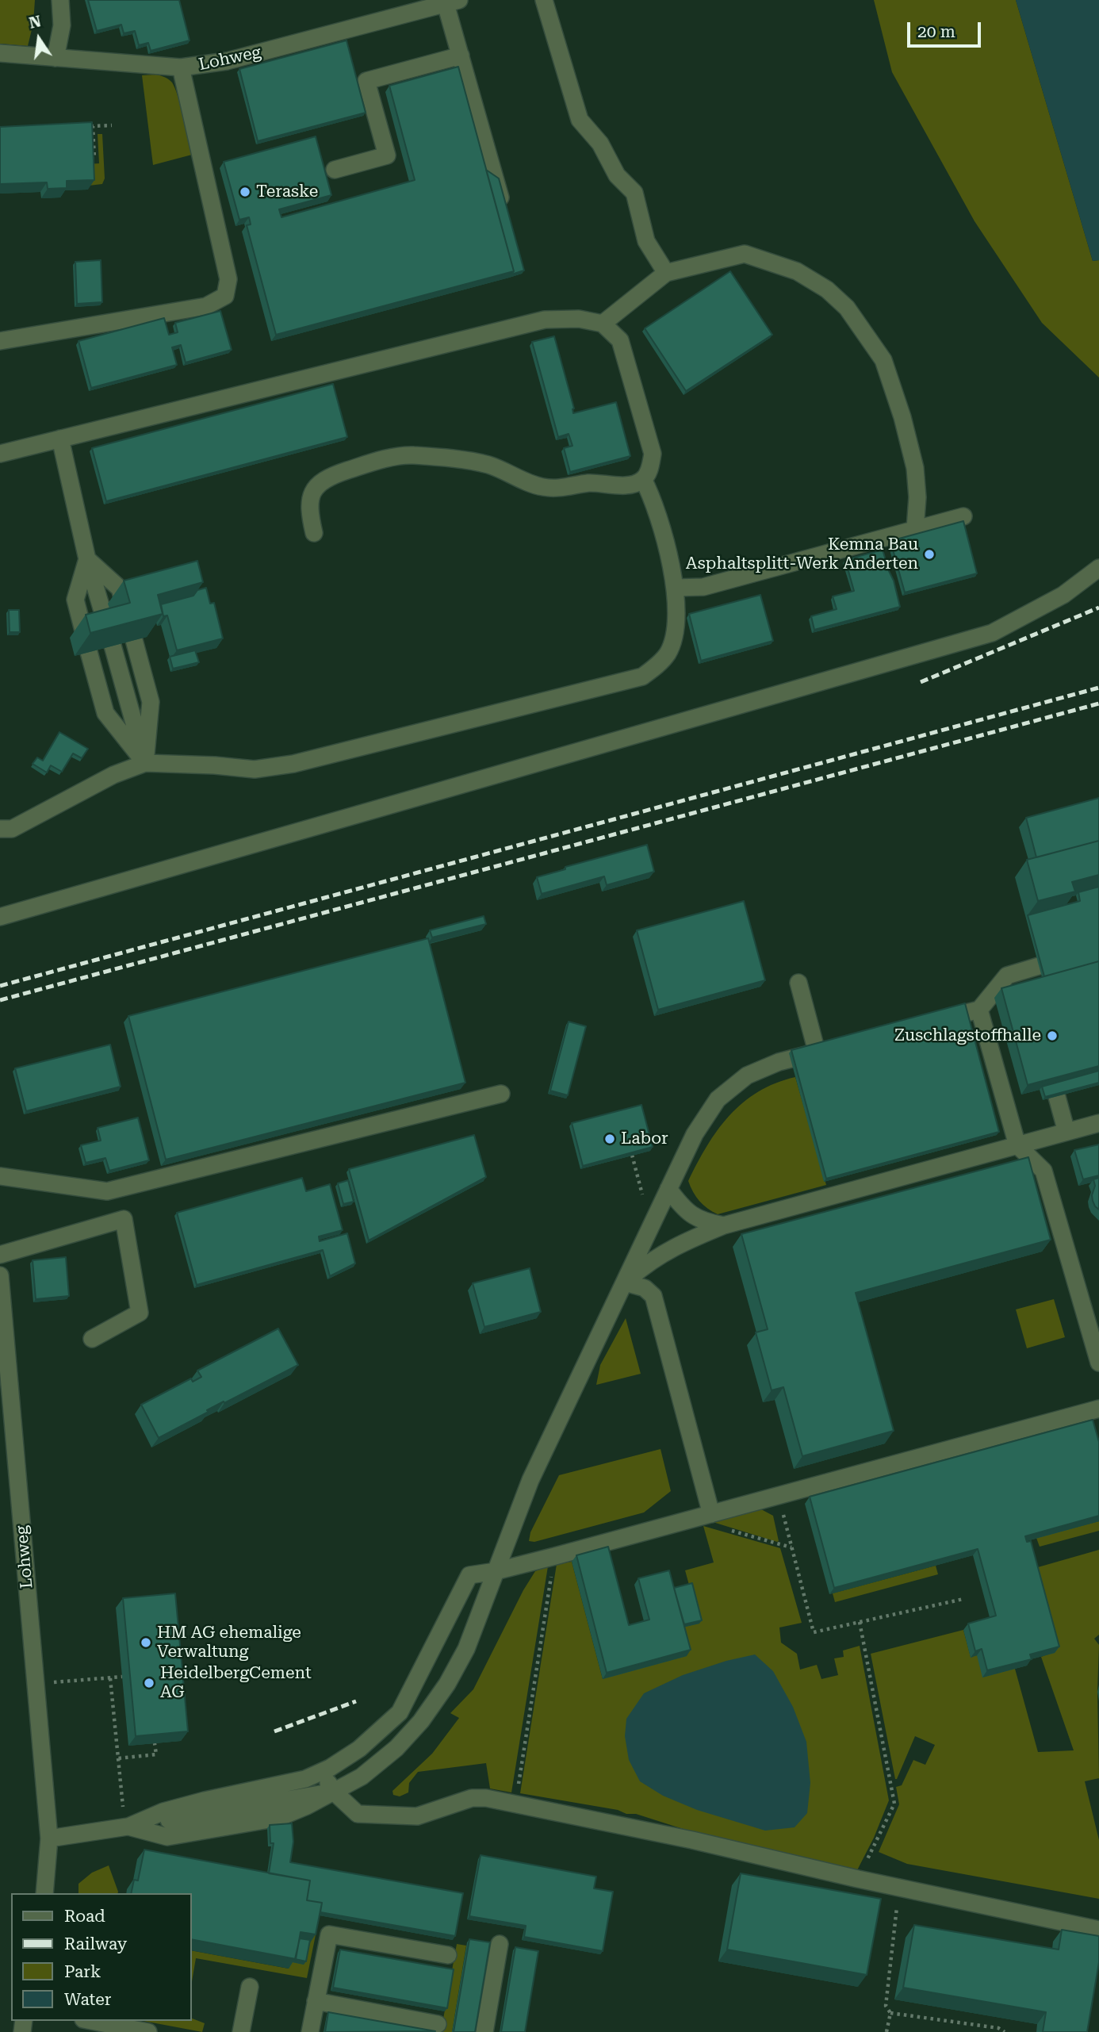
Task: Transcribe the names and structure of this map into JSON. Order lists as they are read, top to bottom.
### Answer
{
  "streets": {
    "street": ["Lohweg"]
  },
  "places": [
    "Teraske",
    "Kemna Bau Asphaltsplitt-Werk Anderten",
    "Zuschlagstoffhalle",
    "Labor",
    "HM AG ehemalige Verwaltung",
    "HeidelbergCement AG"
  ],
  "legend": [
    "Road",
    "Railway",
    "Park",
    "Water"
  ],
  "scale_bar": "20 m",
  "north": "top"
}
